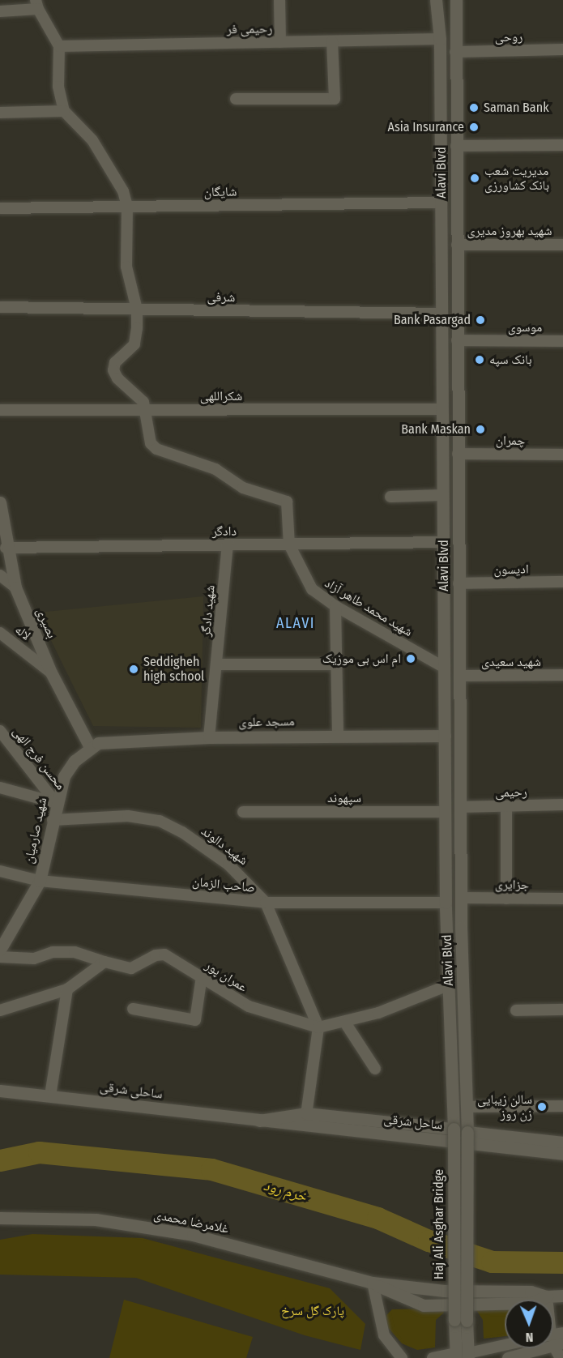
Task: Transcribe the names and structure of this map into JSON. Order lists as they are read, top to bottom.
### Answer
{
  "streets": {
    "main road": [
      "Alavi Blvd",
      "بصیری",
      "مسجد علوی",
      "شهید صارمیان",
      "ساحلی شرقی",
      "ساحل شرقی",
      "غلامرضا محمدی",
      "Haj Ali Asghar Bridge"
    ],
    "street": [
      "رحیمی فر",
      "روحی",
      "شایگان",
      "شهید بهروز مدیری",
      "شرفی",
      "موسوی",
      "شکراللهی",
      "چمران",
      "دادگر",
      "ادیسون",
      "شهید محمد طاهر آزاد",
      "شهید دادگر",
      "لاله",
      "شهید سعیدی",
      "محسن فرج الهی",
      "رحیمی",
      "سپهوند",
      "شهید دالوند",
      "صاحب الزمان",
      "جزایری",
      "عمران پور"
    ]
  },
  "crossings": [
    ["رحیمی فر", "Alavi Blvd"],
    ["روحی", "Alavi Blvd"],
    ["Alavi Blvd", "شایگان"],
    ["Alavi Blvd", "شهید بهروز مدیری"],
    ["Alavi Blvd", "شرفی"],
    ["Alavi Blvd", "موسوی"],
    ["Alavi Blvd", "شکراللهی"],
    ["Alavi Blvd", "چمران"],
    ["Alavi Blvd", "دادگر"],
    ["Alavi Blvd", "ادیسون"],
    ["Alavi Blvd", "شهید محمد طاهر آزاد"],
    ["Alavi Blvd", "شهید سعیدی"],
    ["Alavi Blvd", "مسجد علوی"],
    ["Alavi Blvd", "رحیمی"],
    ["Alavi Blvd", "سپهوند"],
    ["Alavi Blvd", "صاحب الزمان"],
    ["Alavi Blvd", "جزایری"],
    ["Alavi Blvd", "عمران پور"],
    ["Alavi Blvd", "Haj Ali Asghar Bridge"],
    ["شکراللهی", "شهید محمد طاهر آزاد"],
    ["دادگر", "شهید محمد طاهر آزاد"],
    ["دادگر", "شهید دادگر"],
    ["دادگر", "بصیری"],
    ["شهید دادگر", "مسجد علوی"],
    ["بصیری", "لاله"],
    ["بصیری", "مسجد علوی"],
    ["بصیری", "شهید صارمیان"],
    ["مسجد علوی", "شهید صارمیان"],
    ["محسن فرج الهی", "شهید صارمیان"],
    ["شهید صارمیان", "شهید دالوند"],
    ["شهید صارمیان", "صاحب الزمان"],
    ["شهید دالوند", "صاحب الزمان"],
    ["شهید دالوند", "عمران پور"],
    ["ساحلی شرقی", "ساحل شرقی"]
  ],
  "districts": ["ALAVI"],
  "water": ["خرم رود"],
  "parks": ["پارک گل سرخ"],
  "places": [
    "Saman Bank",
    "Asia Insurance",
    "مدیریت شعب بانک کشاورزی",
    "Bank Pasargad",
    "بانک سپه",
    "Bank Maskan",
    "ام اس بی موزیک",
    "Seddigheh high school",
    "سالن زیبایی زن روز"
  ],
  "north": "bottom"
}
